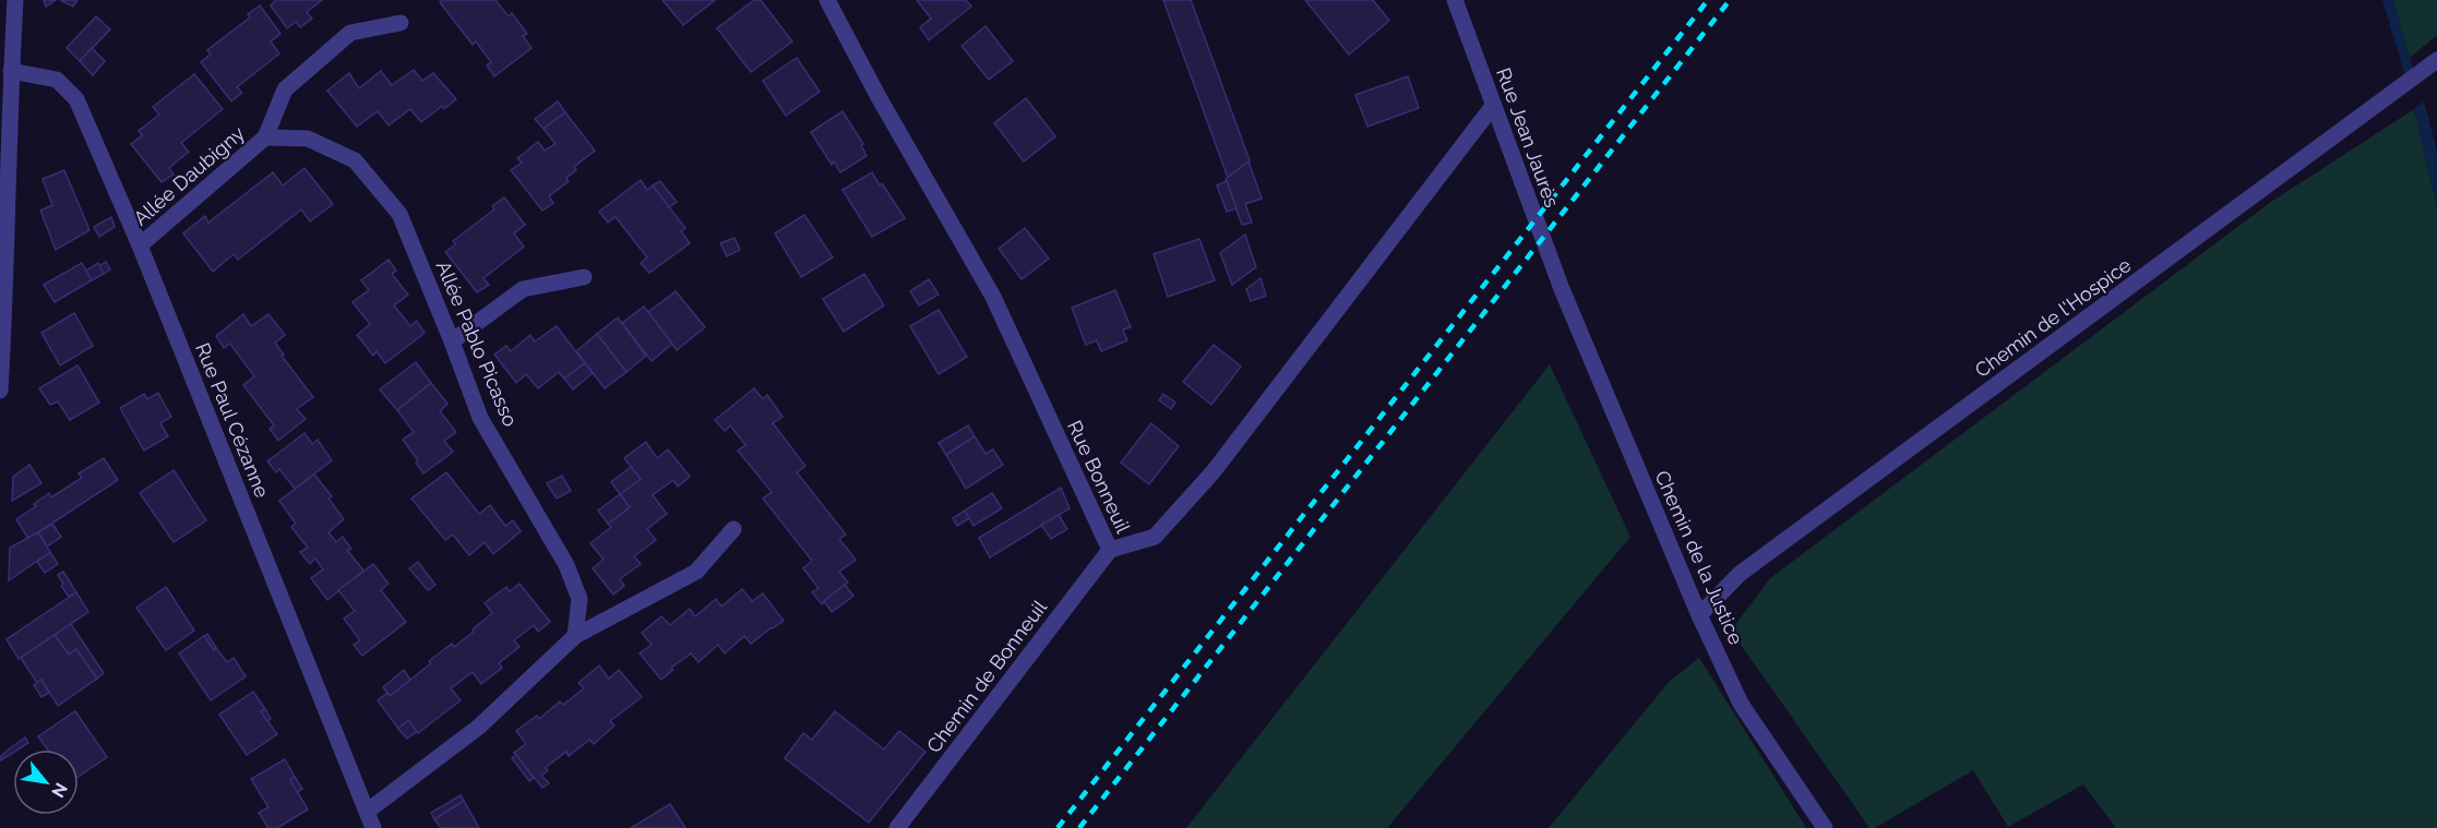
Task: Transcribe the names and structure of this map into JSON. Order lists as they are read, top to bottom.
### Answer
{
  "streets": {
    "street": [
      "Rue Jean Jaurès",
      "Allée Daubigny",
      "Chemin de l'Hospice",
      "Allée Pablo Picasso",
      "Rue Paul Cézanne",
      "Rue Bonneuil",
      "Chemin de la Justice",
      "Chemin de Bonneuil"
    ]
  },
  "crossings": [
    ["Rue Jean Jaurès", "Rue Bonneuil"],
    ["Rue Jean Jaurès", "Chemin de la Justice"],
    ["Allée Daubigny", "Allée Pablo Picasso"],
    ["Allée Daubigny", "Rue Paul Cézanne"],
    ["Chemin de l'Hospice", "Chemin de la Justice"],
    ["Rue Bonneuil", "Chemin de Bonneuil"]
  ],
  "north": "bottom right"
}
